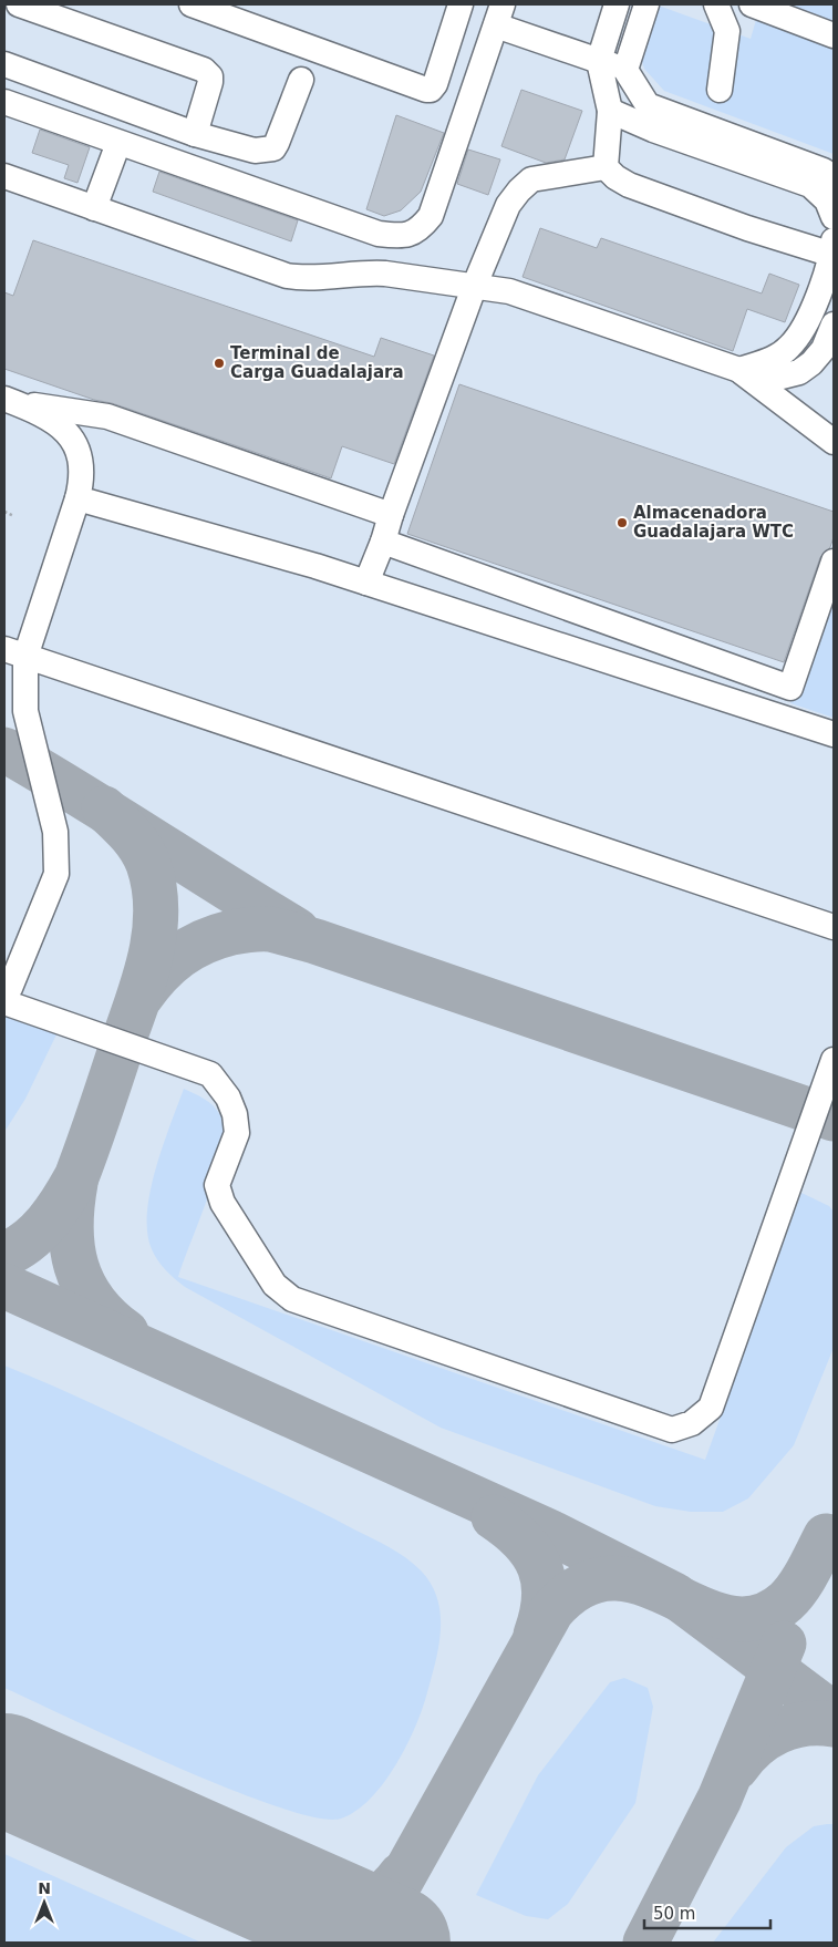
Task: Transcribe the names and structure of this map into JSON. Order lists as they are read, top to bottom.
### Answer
{
  "places": ["Terminal de Carga Guadalajara", "Almacenadora Guadalajara WTC"],
  "scale_bar": "50 m",
  "north": "top"
}
